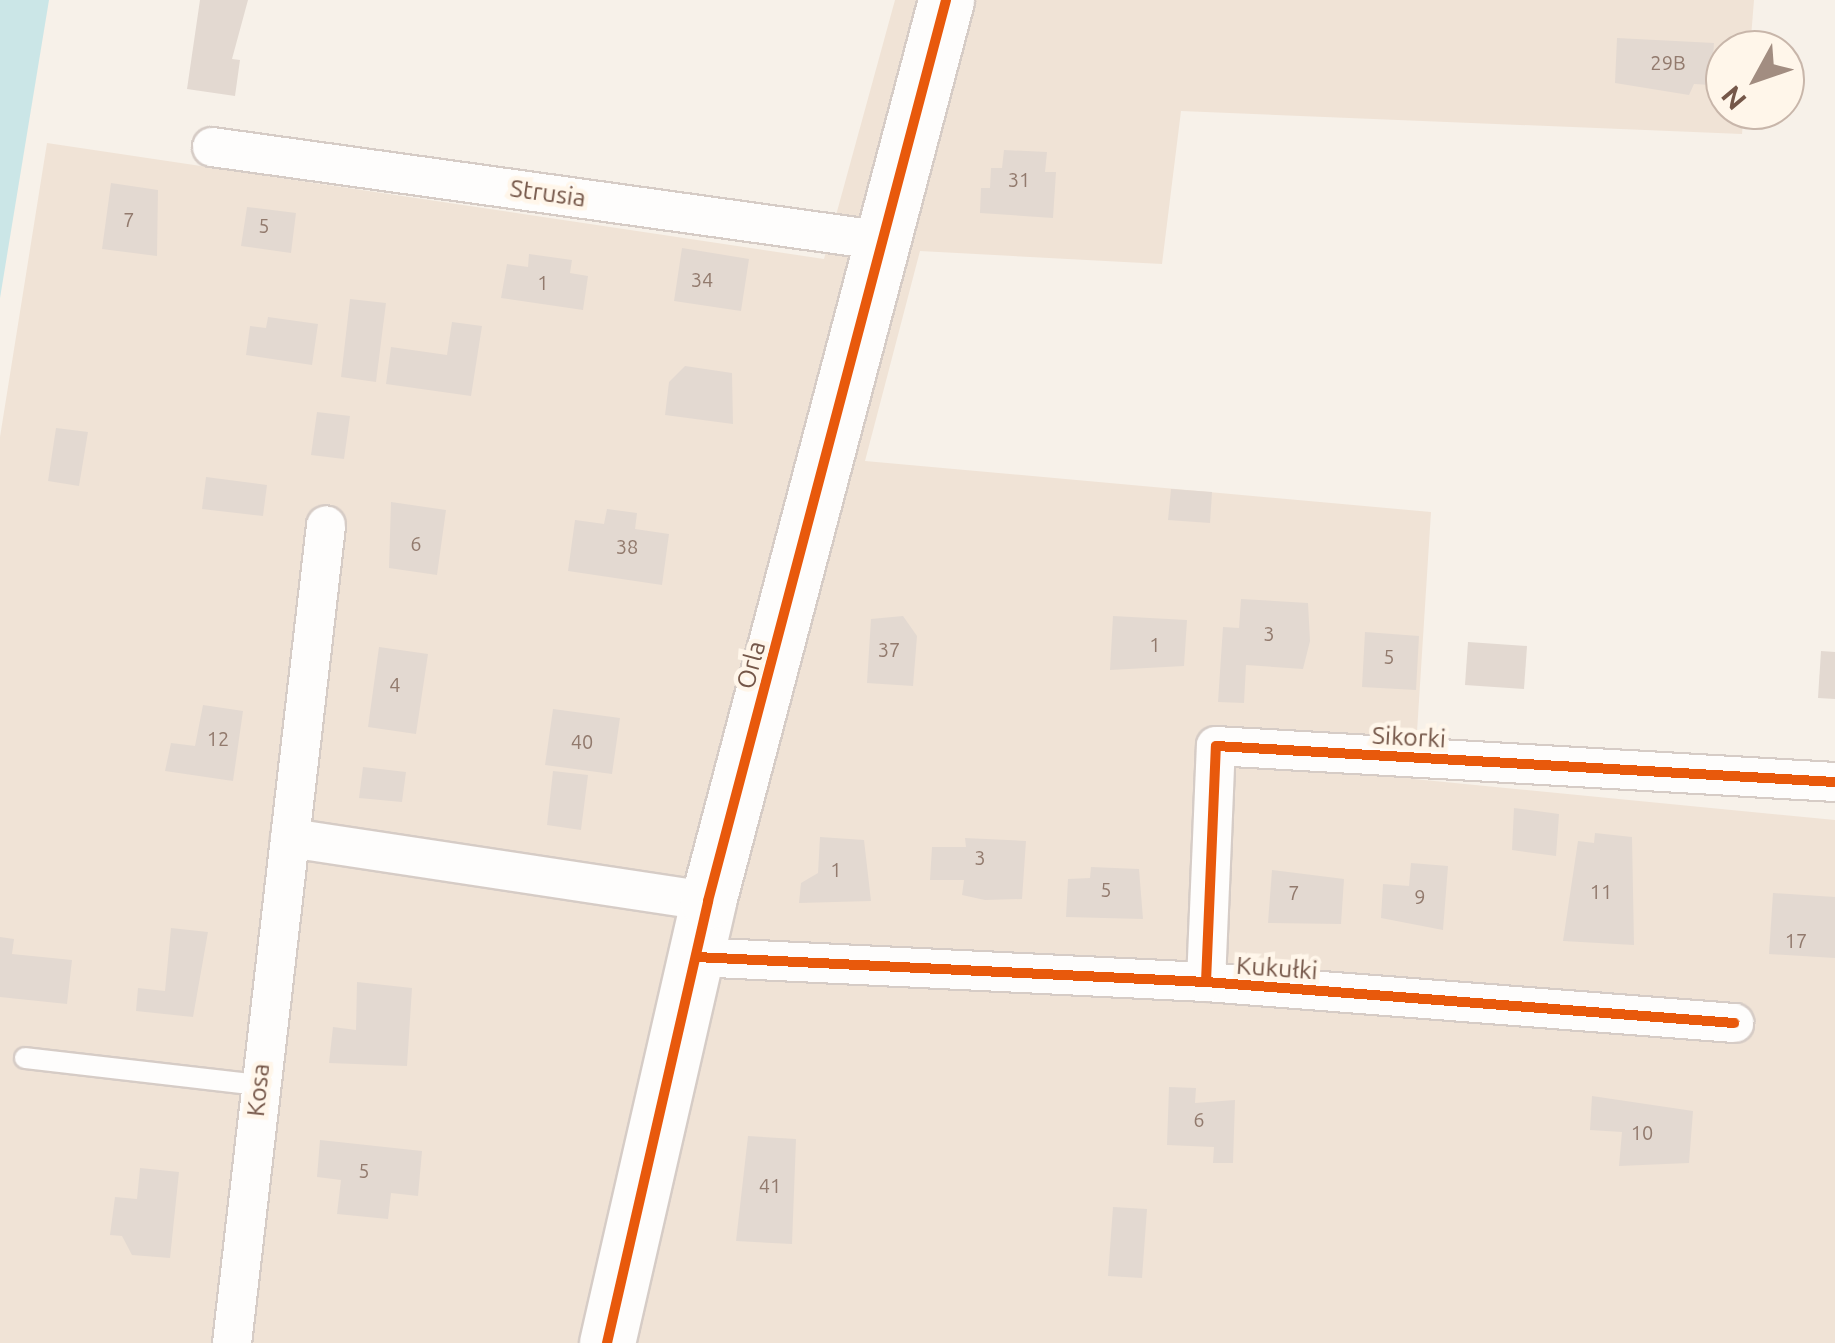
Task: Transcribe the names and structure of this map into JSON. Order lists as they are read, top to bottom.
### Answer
{
  "streets": {
    "street": [
      "Strusia",
      "Orla",
      "Sikorki",
      "Kukułki",
      "Kosa"
    ]
  },
  "crossings": [
    ["Strusia", "Orla"],
    ["Orla", "Kukułki"],
    ["Sikorki", "Kukułki"]
  ],
  "house_numbers": [
    "29B",
    "31",
    "7",
    "5",
    "34",
    "1",
    "6",
    "38",
    "3",
    "1",
    "37",
    "5",
    "4",
    "12",
    "40",
    "3",
    "1",
    "5",
    "11",
    "7",
    "9",
    "17",
    "6",
    "10",
    "5",
    "41"
  ],
  "north": "bottom left"
}
